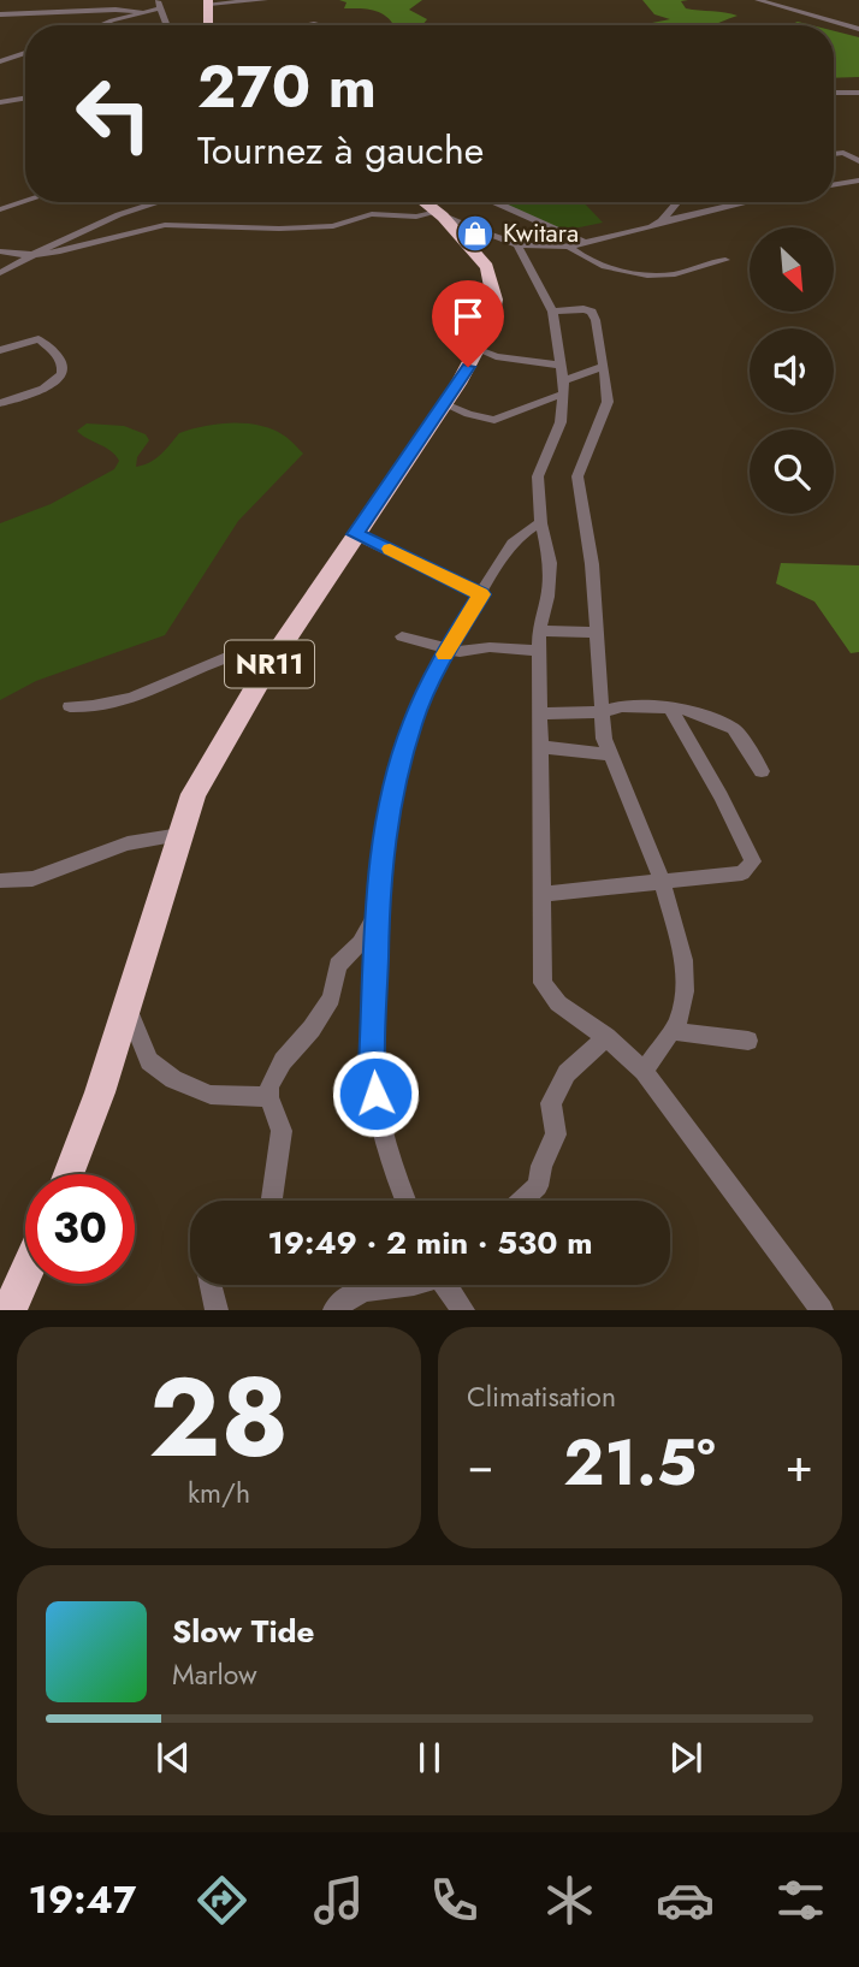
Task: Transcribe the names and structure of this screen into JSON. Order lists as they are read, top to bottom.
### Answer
{
  "streets": {
    "highway": ["NR11"]
  },
  "places": {
    "shop": ["Kwitara"]
  },
  "north": "bottom right",
  "page": {
    "turn": ["270 m", "Tournez à gauche"],
    "limit": "30",
    "trip": "19:49 · 2 min · 530 m",
    "tile": [
      ["28", "km/h"],
      "Climatisation"
    ],
    "heat": ["−", "21.5°", "+"],
    "song": ["Slow Tide", "Marlow"],
    "tabs": "19:47"
  }
}
